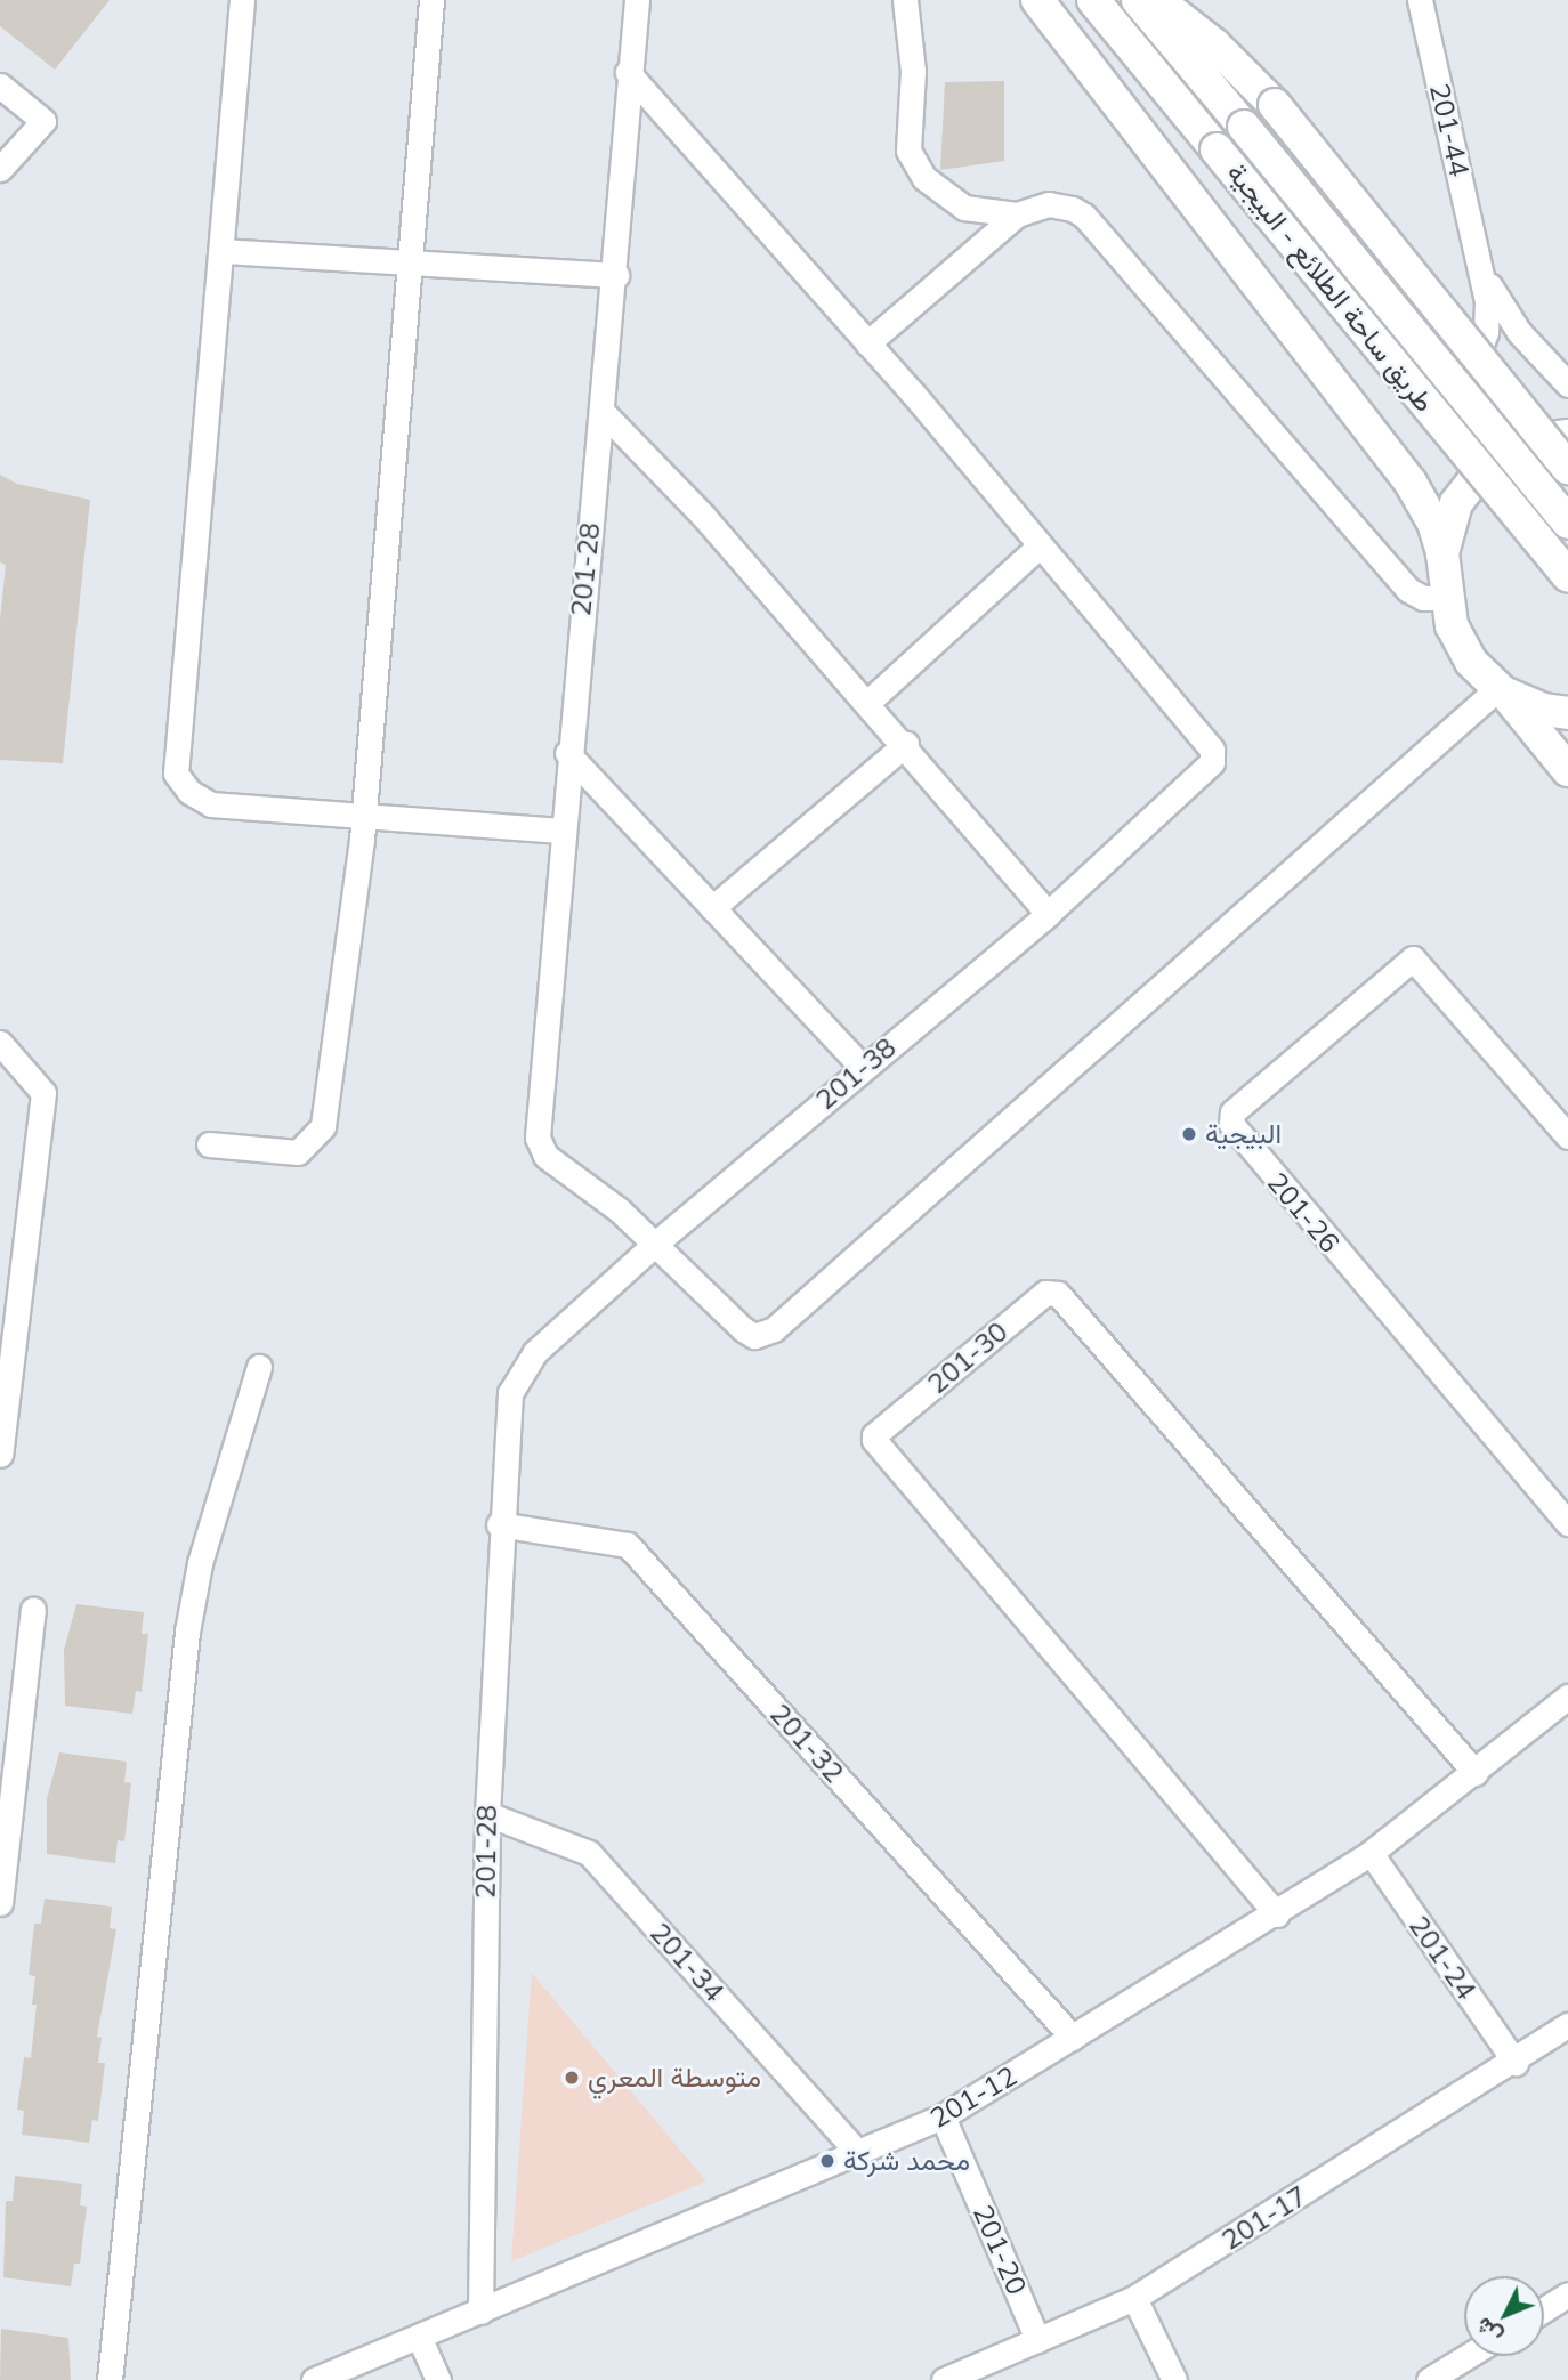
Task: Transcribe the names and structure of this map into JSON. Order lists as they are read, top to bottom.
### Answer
{
  "streets": {
    "main road": ["طريق ساحة الطلائع - البيجية"],
    "street": [
      "201-44",
      "201-28",
      "201-38",
      "201-26",
      "201-30",
      "201-32",
      "201-24",
      "201-34",
      "201-12",
      "201-17",
      "201-20"
    ]
  },
  "crossings": [
    ["201-28", "201-38"],
    ["201-28", "201-32"],
    ["201-28", "201-34"],
    ["201-28", "201-12"],
    ["201-30", "201-12"],
    ["201-32", "201-12"],
    ["201-24", "201-12"],
    ["201-24", "201-17"],
    ["201-34", "201-12"],
    ["201-12", "201-20"],
    ["201-17", "201-20"]
  ],
  "places": ["البيجية", "متوسطة المعري", "محمد شركة"],
  "north": "bottom left"
}
